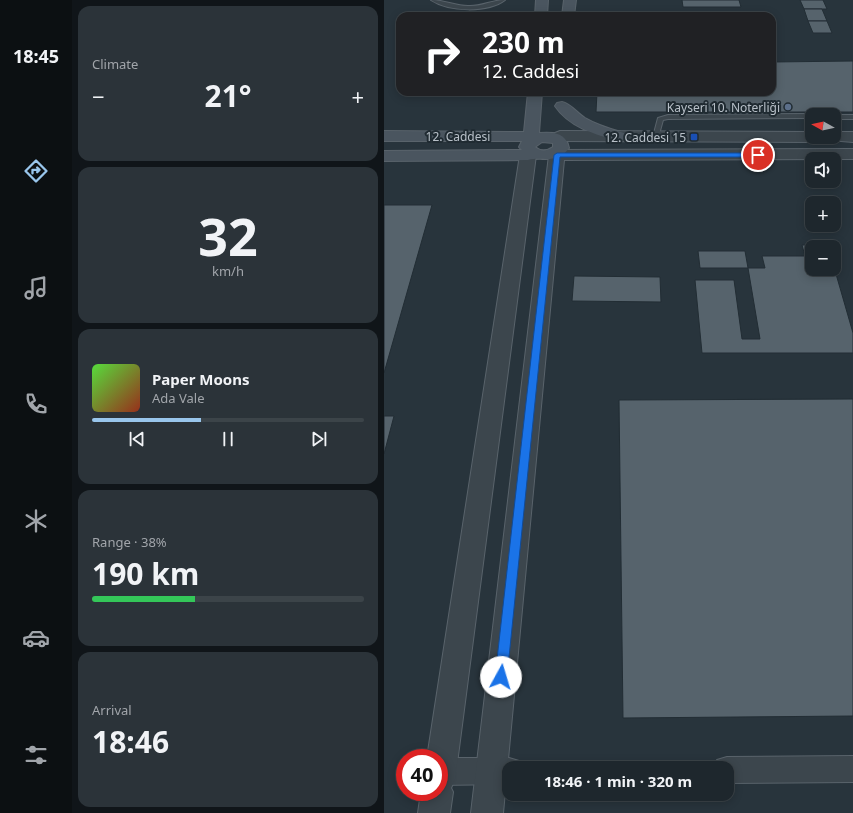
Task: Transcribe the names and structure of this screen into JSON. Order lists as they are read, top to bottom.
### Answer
{
  "streets": {
    "main road": ["12. Caddesi"]
  },
  "places": {
    "other": ["Kayseri 10. Noterliği"],
    "transit": ["12. Caddesi 15"]
  },
  "north": "left",
  "page": {
    "tabs": "18:45",
    "tile": [
      "Climate",
      ["32", "km/h"],
      ["Range · 38%", "190 km"],
      ["Arrival", "18:46"]
    ],
    "turn": ["230 m", "12. Caddesi"],
    "heat": ["−", "21°", "+"],
    "map_buttons": ["+", "−"],
    "song": ["Paper Moons", "Ada Vale"],
    "limit": "40",
    "trip": "18:46 · 1 min · 320 m"
  }
}
